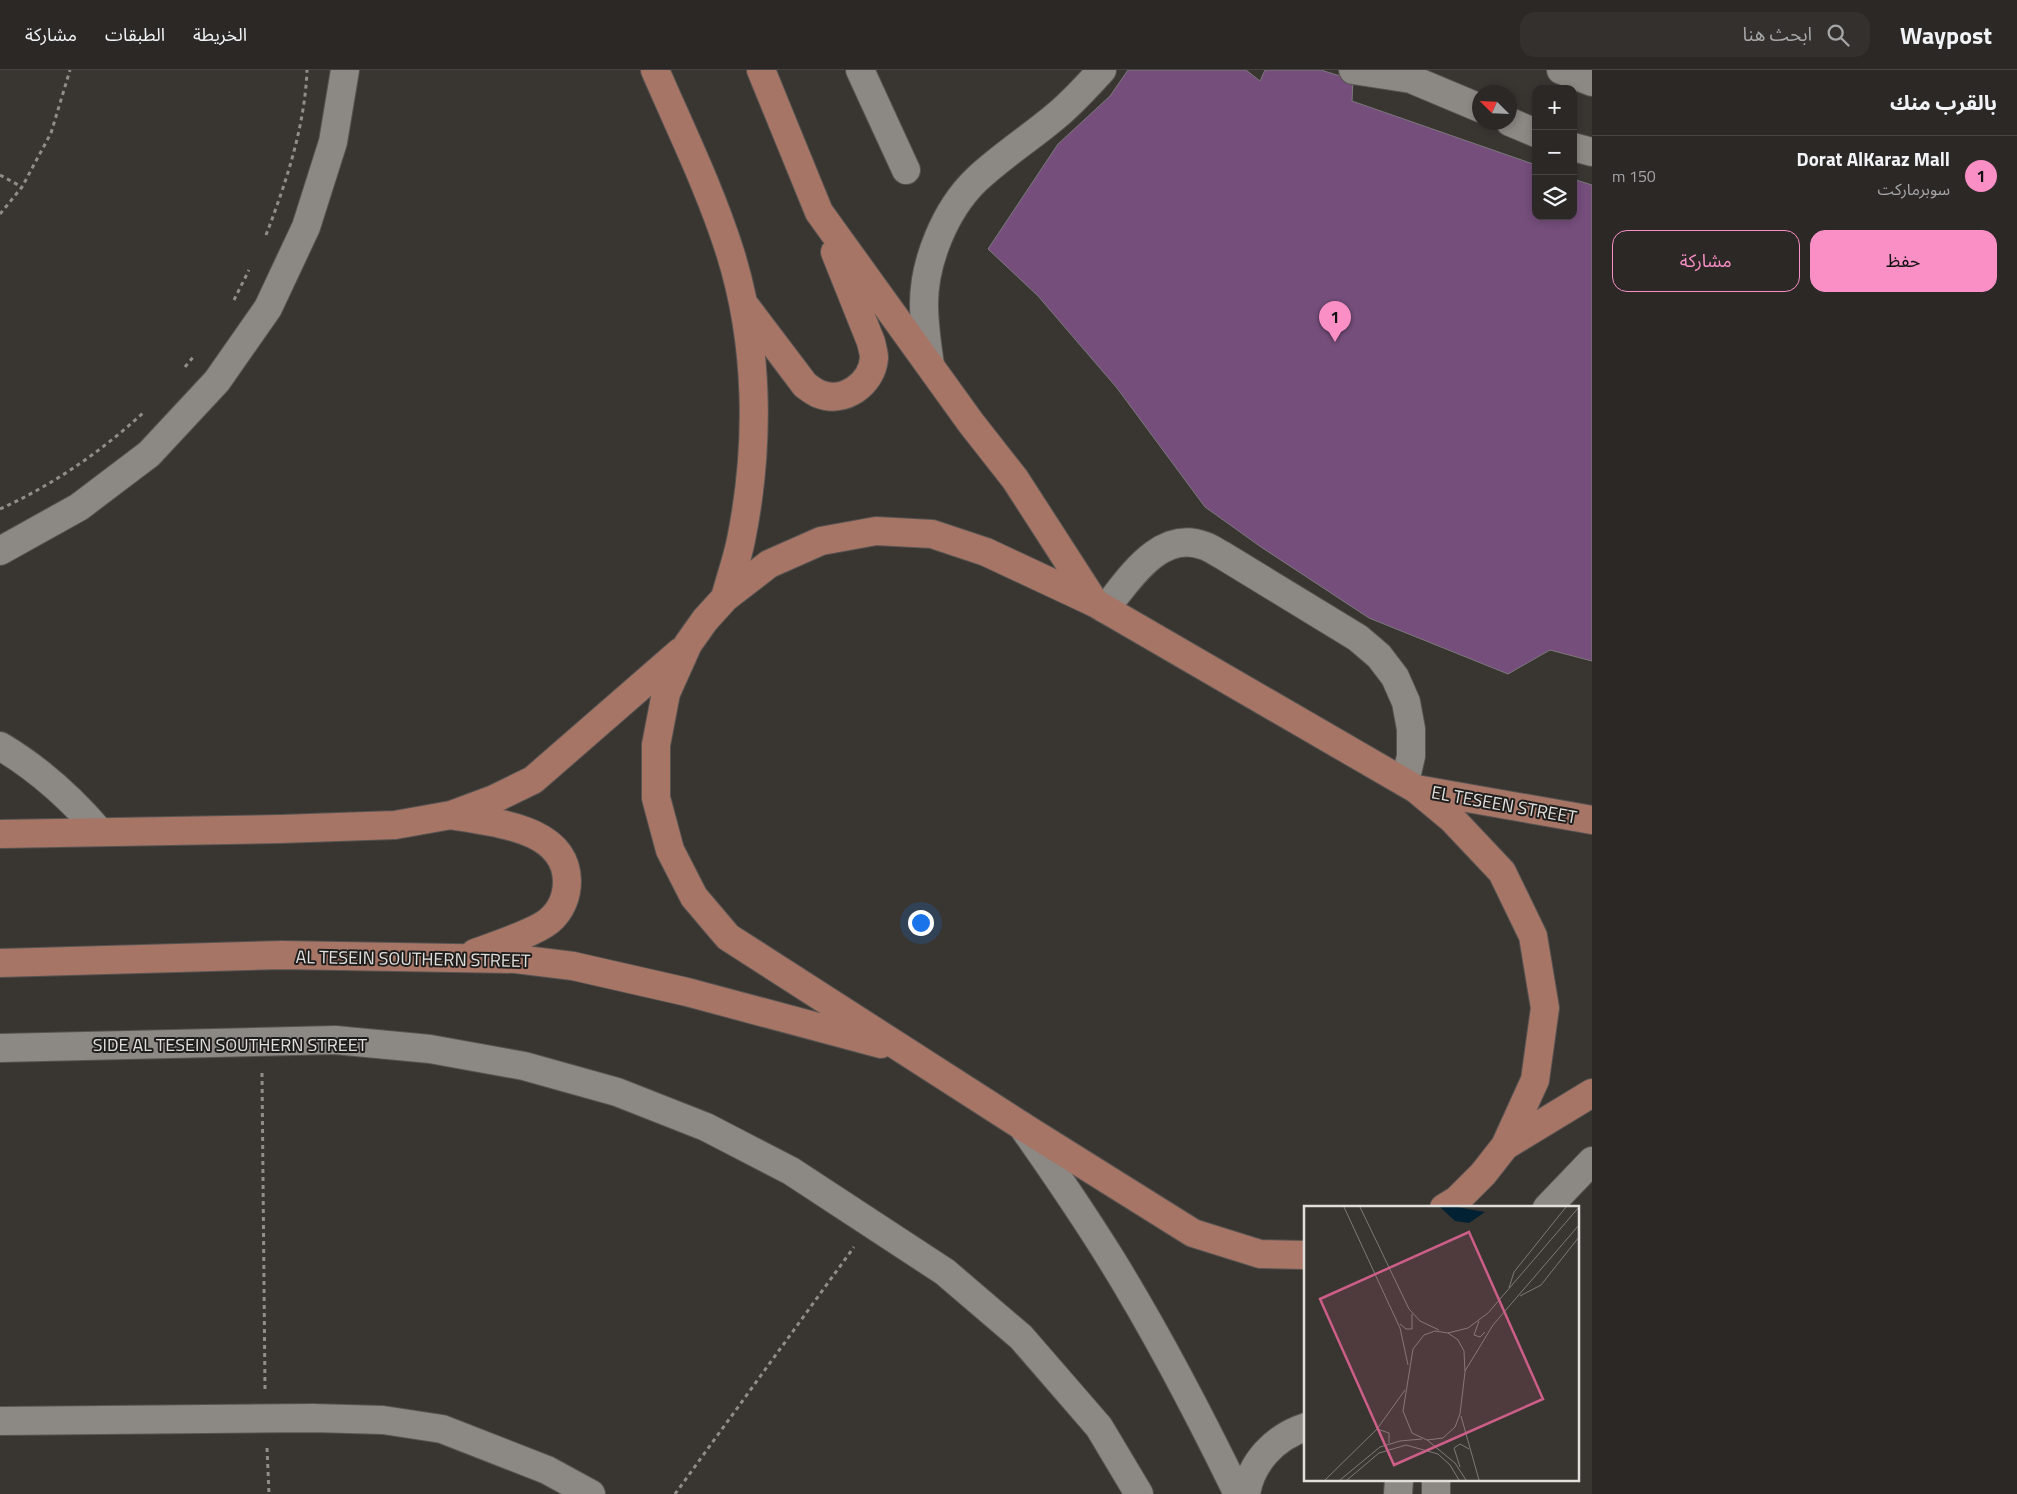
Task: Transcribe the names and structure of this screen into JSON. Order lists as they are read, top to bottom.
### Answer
{
  "streets": {
    "main road": ["EL TESEEN STREET", "AL TESEIN SOUTHERN STREET"],
    "street": ["SIDE AL TESEIN SOUTHERN STREET"]
  },
  "north": "top left",
  "page": {
    "header": "Waypost",
    "search": "ابحث هنا",
    "nav": ["الخريطة", "الطبقات", "مشاركة"],
    "heading": "بالقرب منك",
    "map_buttons": ["+", "−"],
    "list": [
      {
        "mark": "1",
        "name": "Dorat AlKaraz Mall",
        "note": "سوبرماركت",
        "value": "150 m"
      }
    ],
    "buttons": ["حفظ", "مشاركة"],
    "pins": "1"
  }
}
